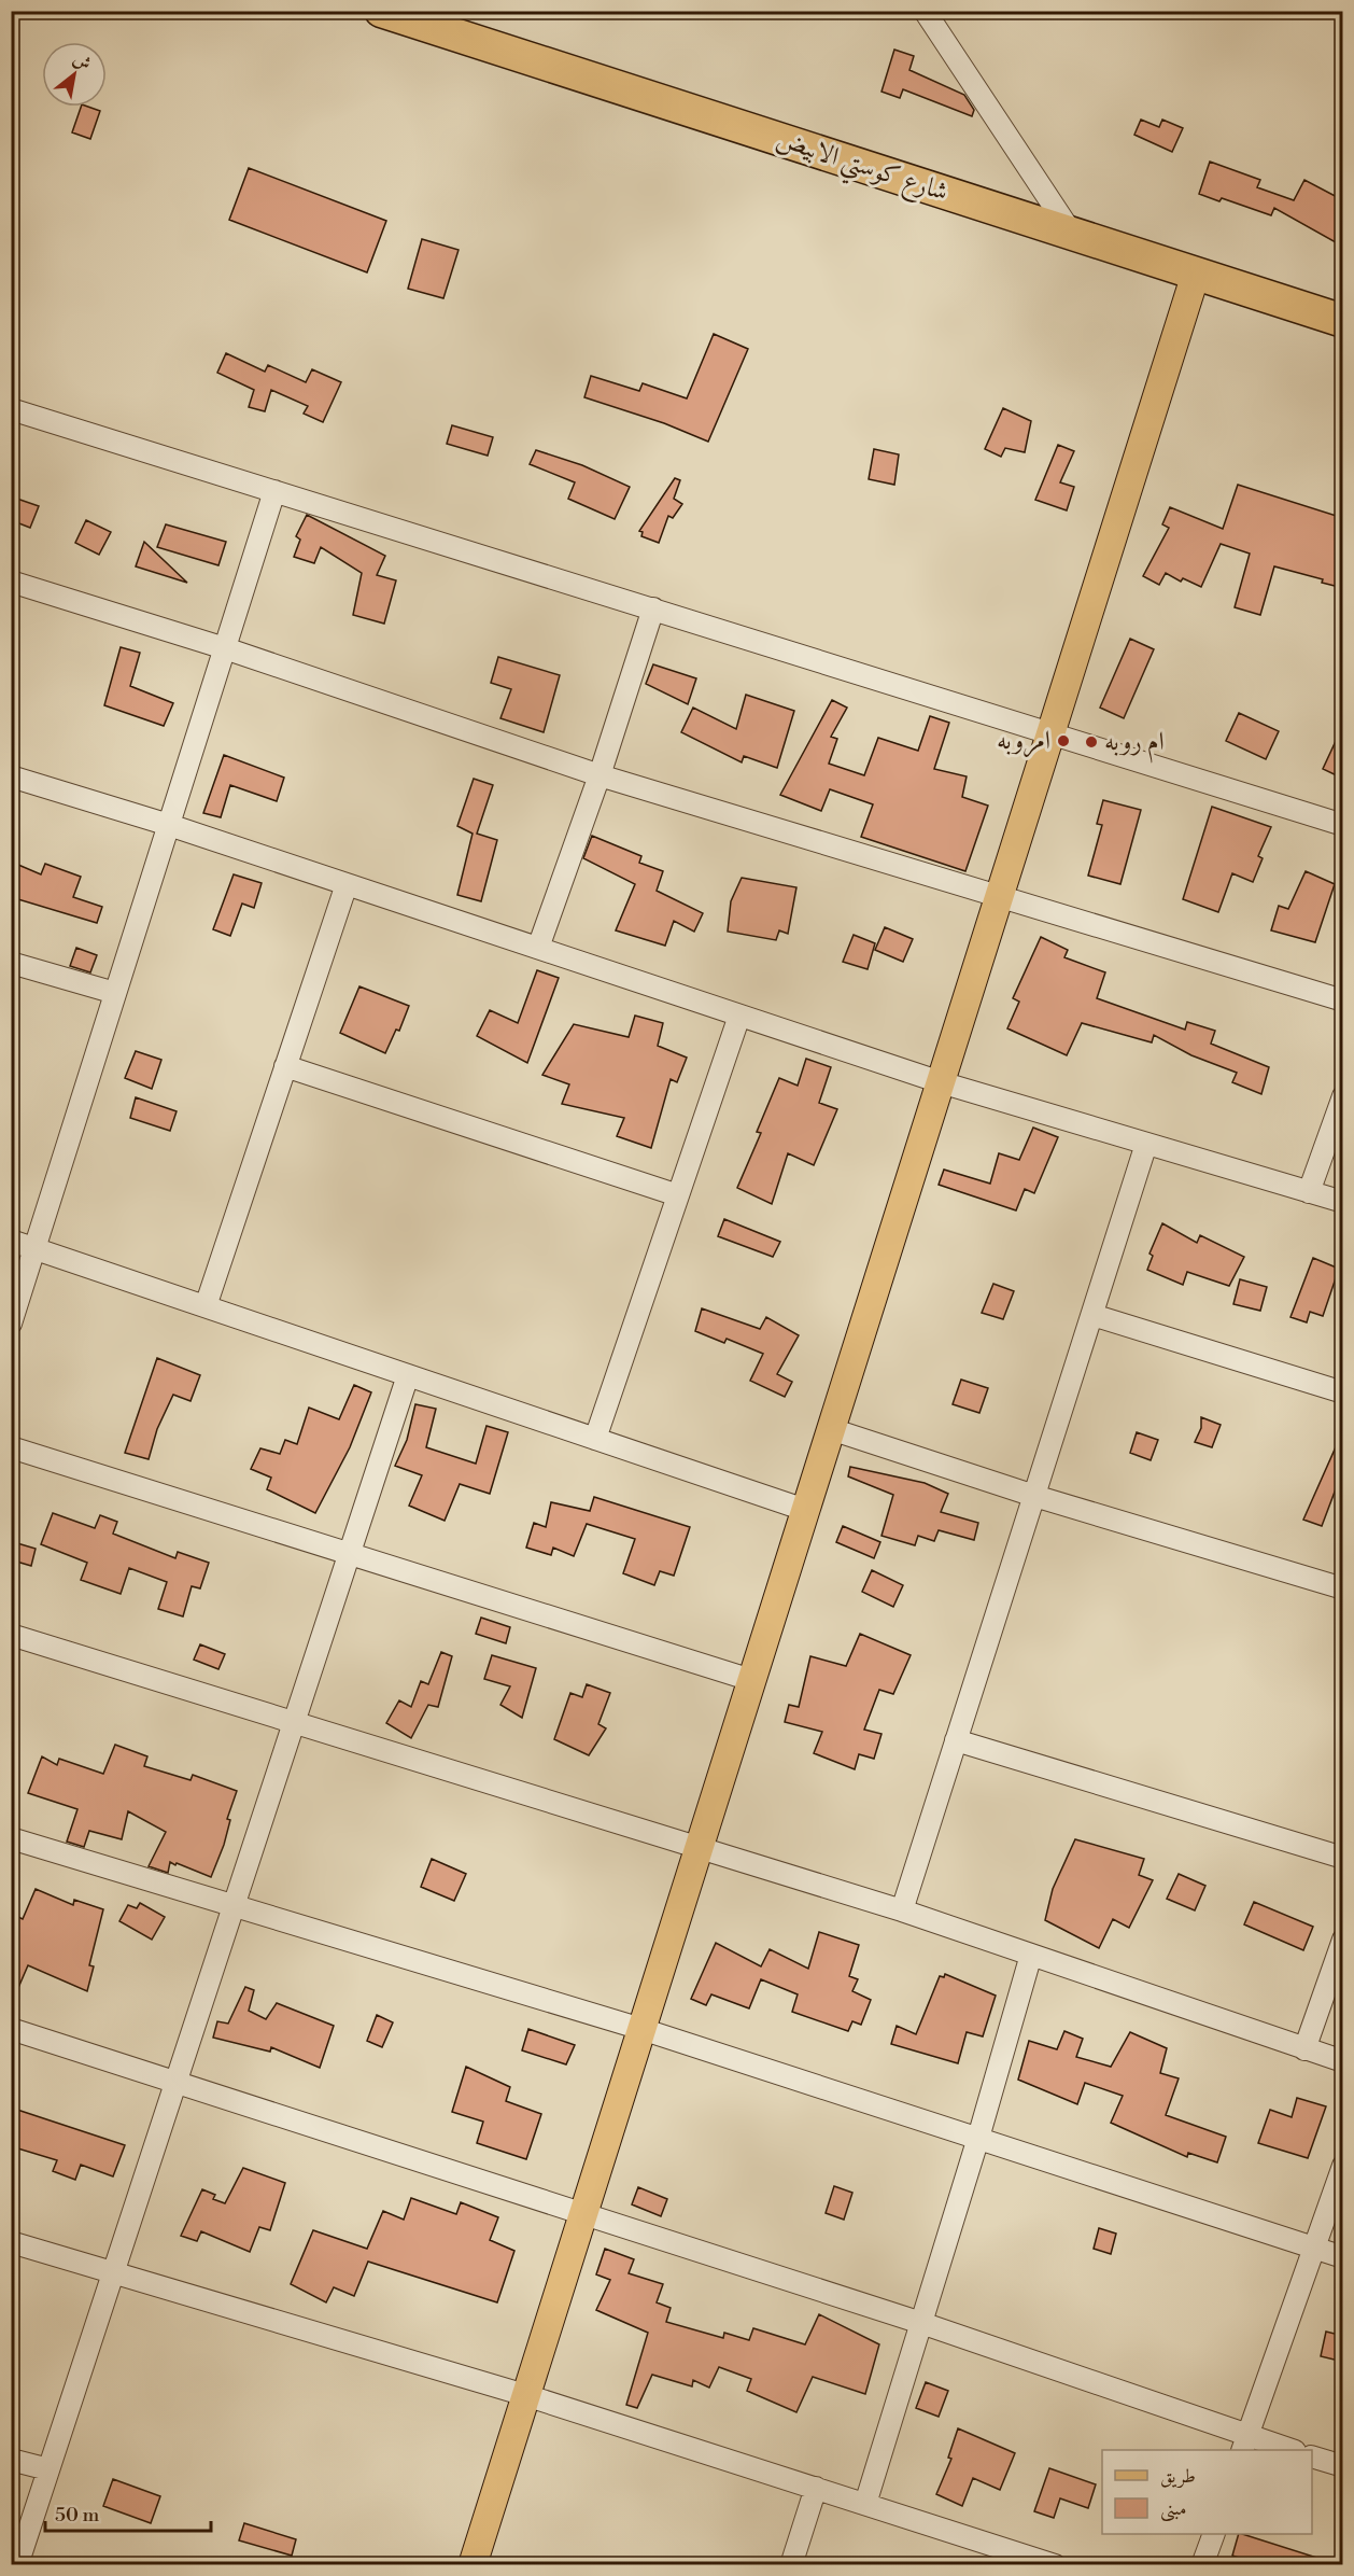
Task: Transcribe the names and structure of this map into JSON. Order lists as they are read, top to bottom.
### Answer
{
  "streets": {
    "highway": ["شارع كوستي الابيض"]
  },
  "places": ["امروبه", "ام روبه"],
  "legend": ["طريق", "مبنى"],
  "scale_bar": "50 m",
  "north": "top right"
}
